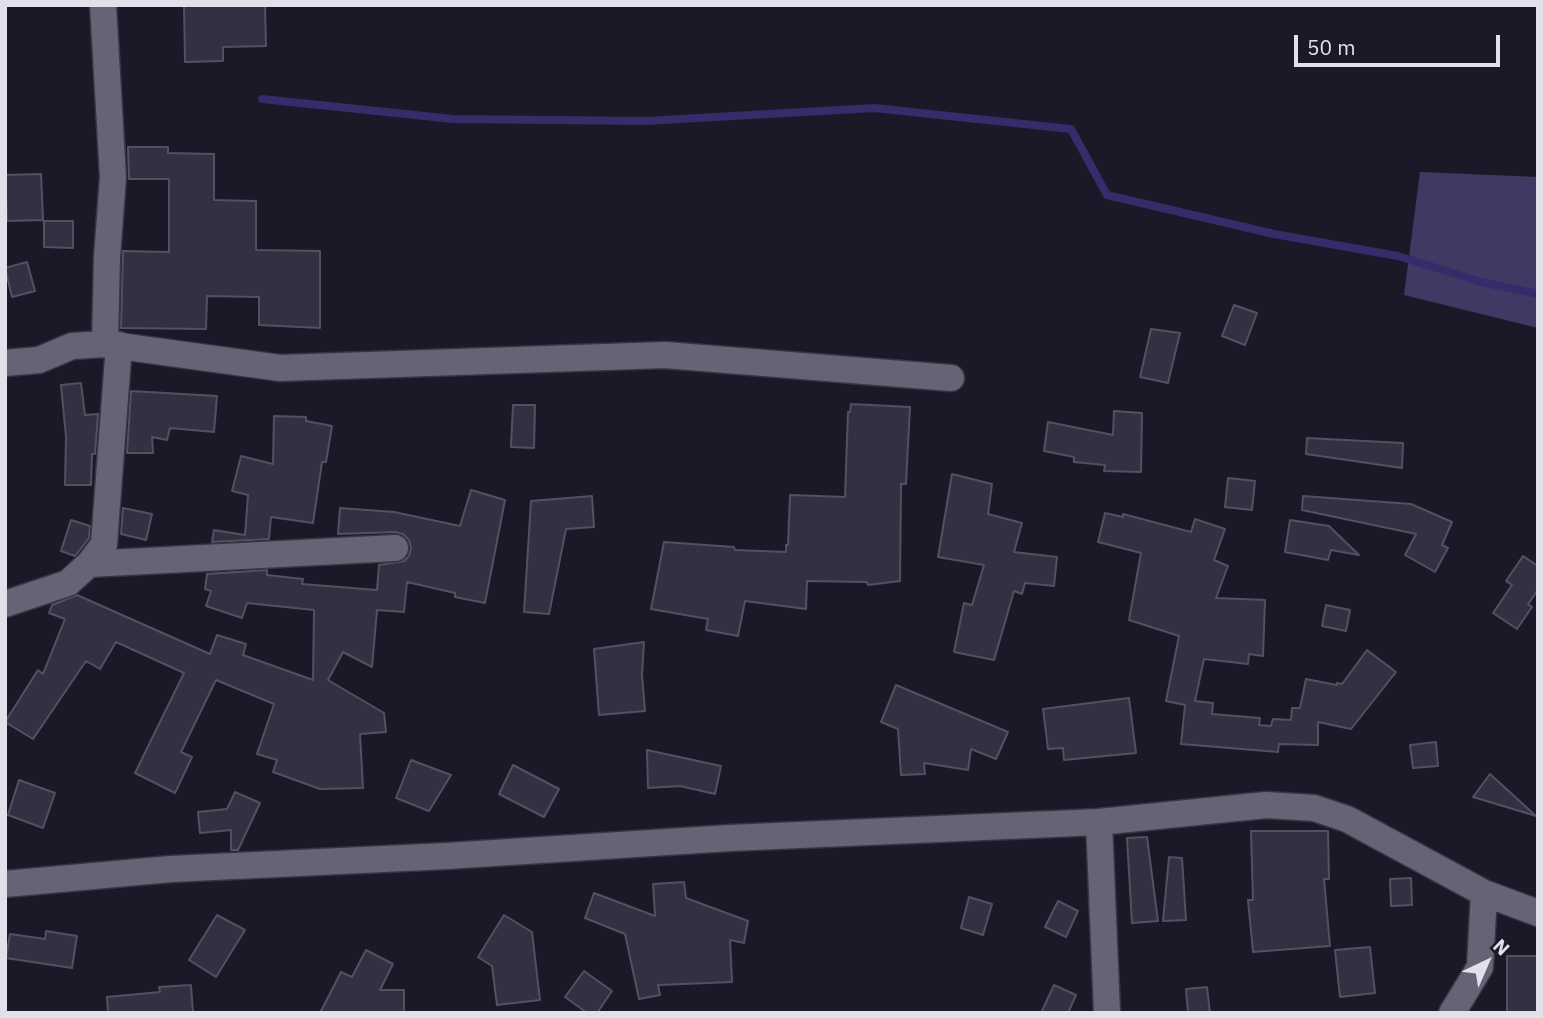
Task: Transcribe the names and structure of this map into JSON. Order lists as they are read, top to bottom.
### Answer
{
  "scale_bar": "50 m",
  "north": "top right"
}
